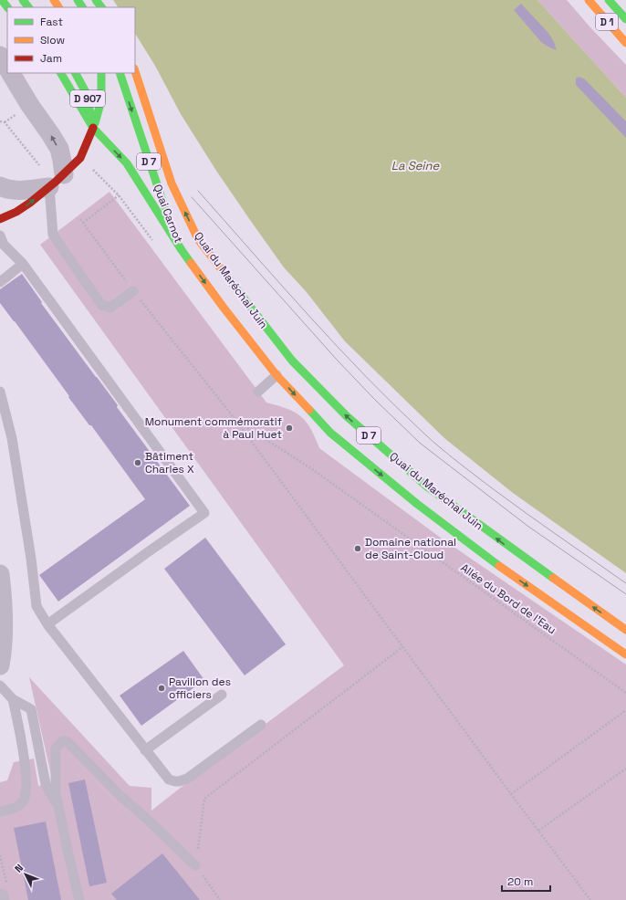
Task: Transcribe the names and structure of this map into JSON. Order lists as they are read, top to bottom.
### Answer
{
  "streets": {
    "main road": [
      "D 1",
      "D 907",
      "D 7",
      "Quai Carnot",
      "Quai du Maréchal Juin"
    ],
    "path": ["Allée du Bord de l'Eau"]
  },
  "crossings": [
    ["D 907", "D 7"],
    ["D 7", "Quai Carnot"],
    ["D 7", "Quai du Maréchal Juin"],
    ["Quai Carnot", "Quai du Maréchal Juin"]
  ],
  "water": ["La Seine"],
  "places": [
    "Monument commémoratif à Paul Huet",
    "Bâtiment Charles X",
    "Domaine national de Saint-Cloud",
    "Pavillon des officiers"
  ],
  "legend": ["Fast", "Slow", "Jam"],
  "scale_bar": "20 m",
  "north": "top left"
}
